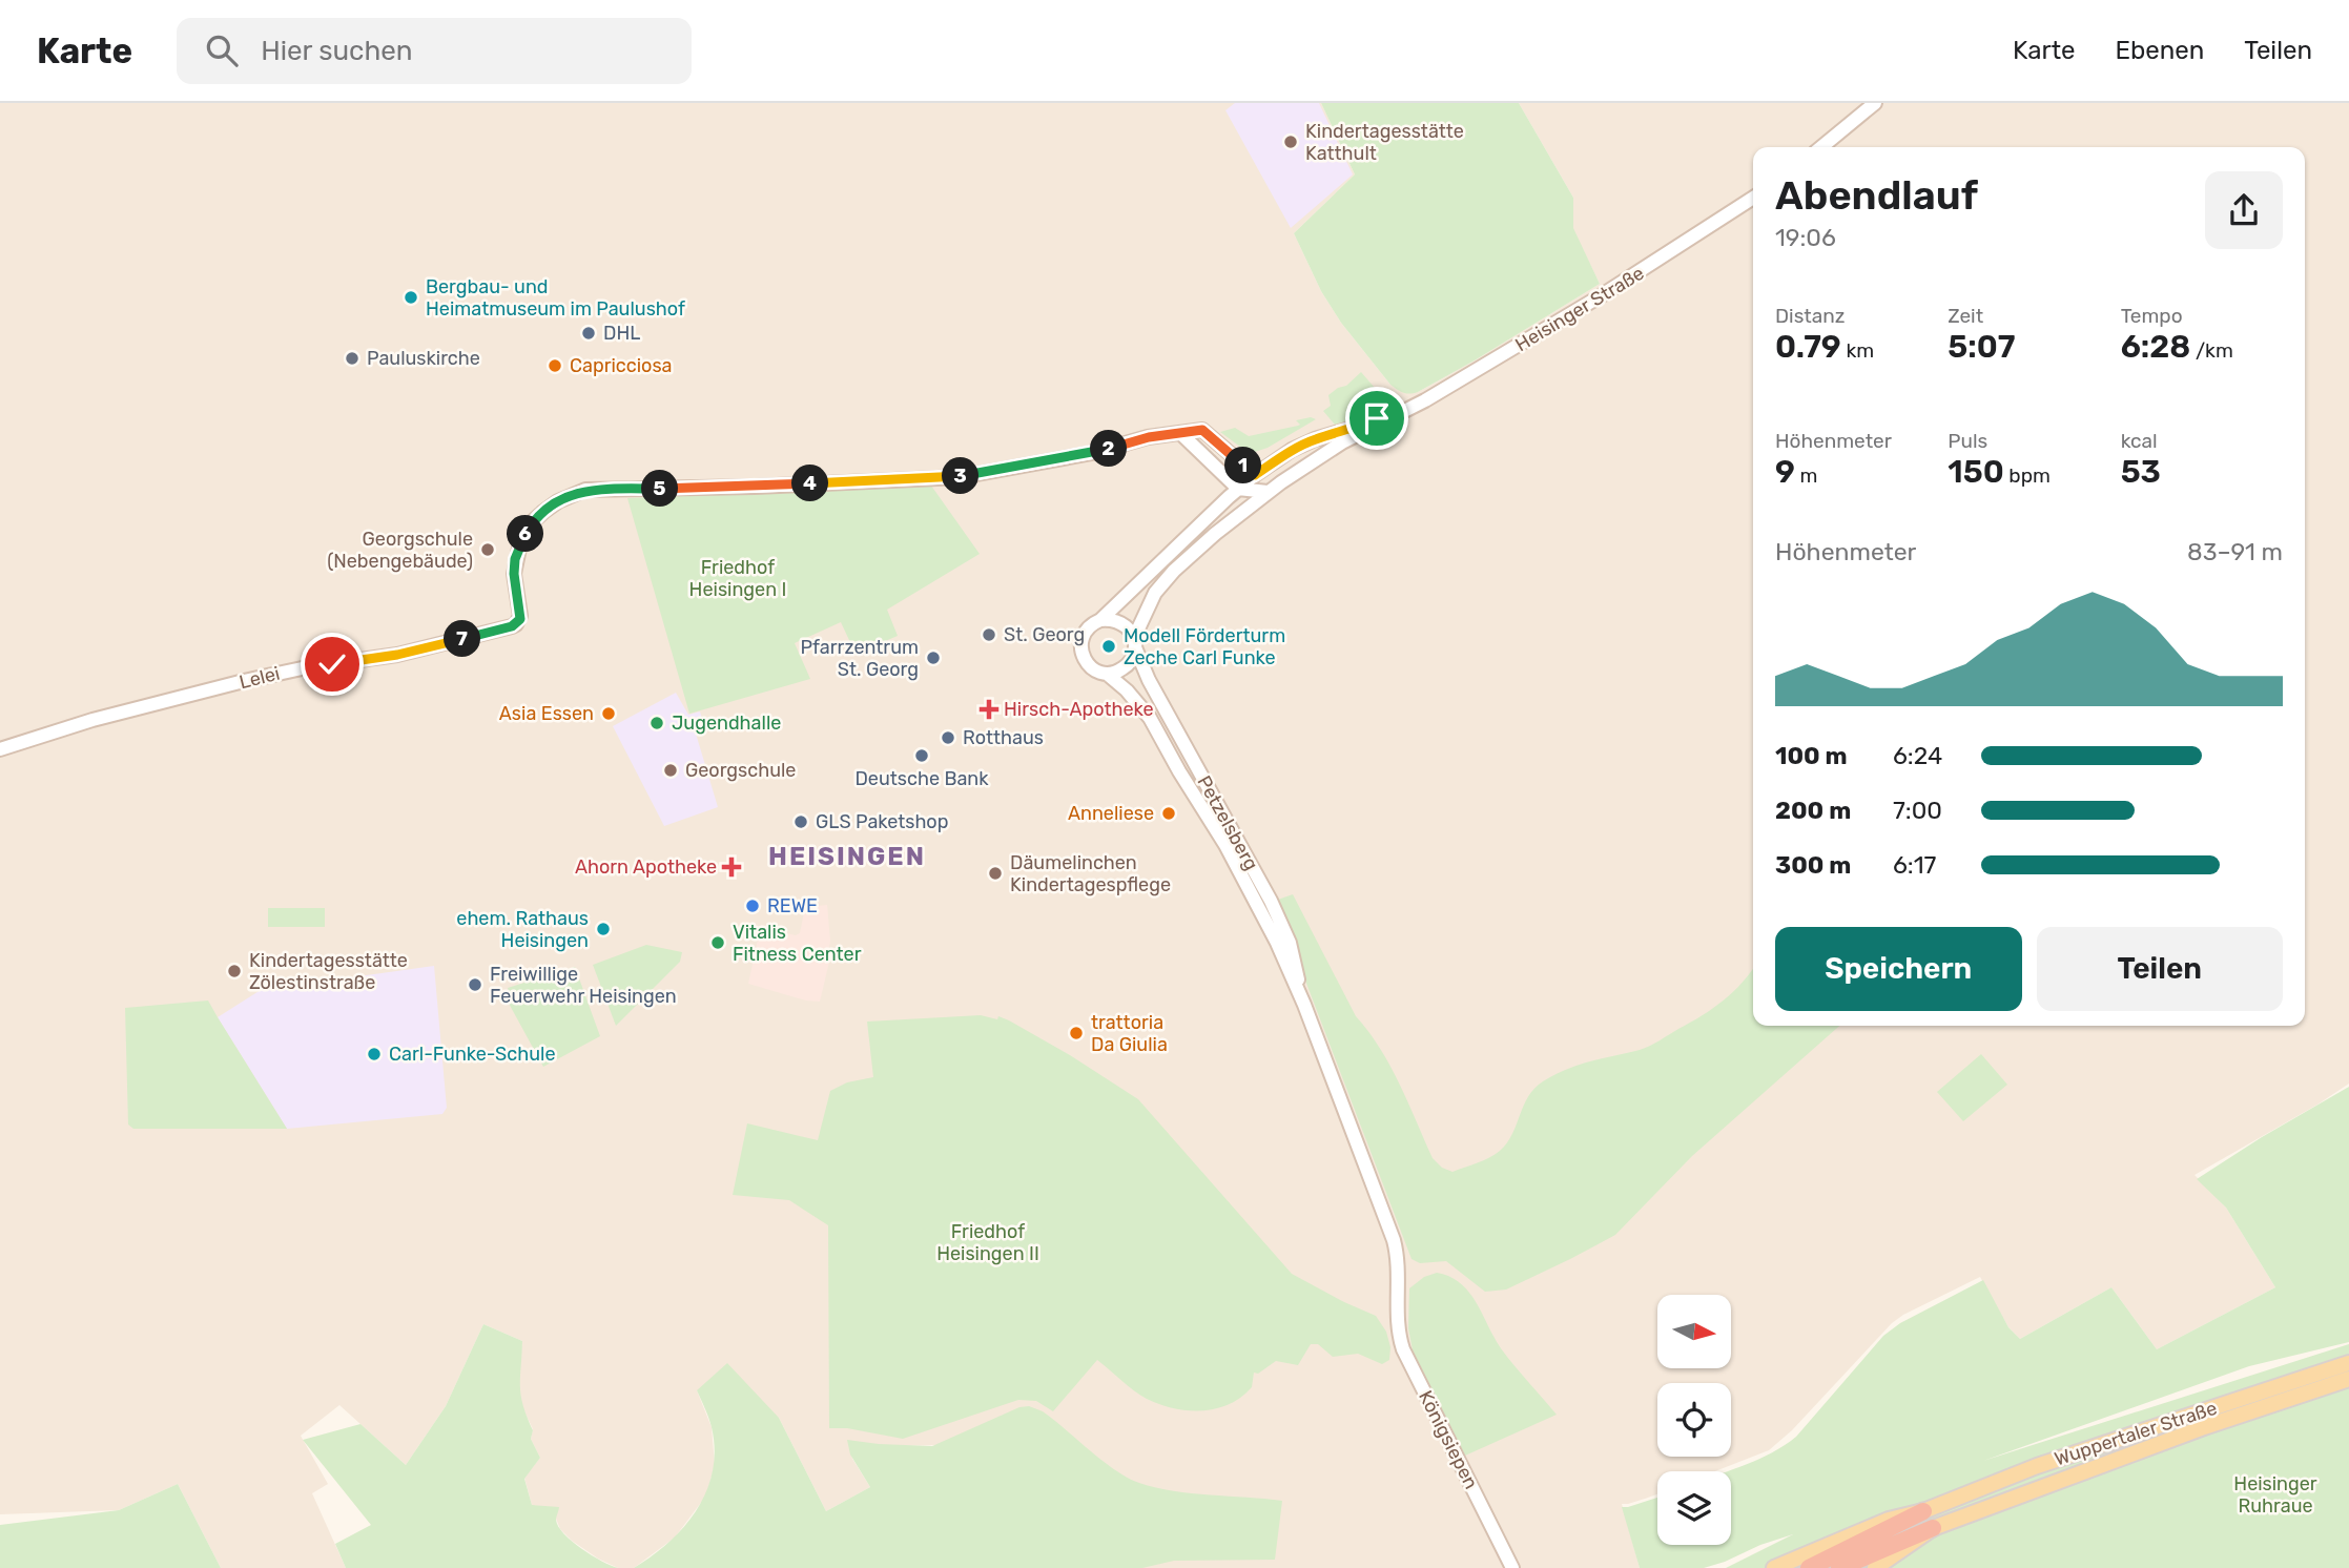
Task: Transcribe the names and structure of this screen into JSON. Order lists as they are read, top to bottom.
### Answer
{
  "streets": {
    "main road": [
      "Heisinger Straße",
      "Lelei",
      "Petzelsberg",
      "Wuppertaler Straße",
      "Königsiepen"
    ]
  },
  "crossings": [
    ["Heisinger Straße", "Petzelsberg"],
    ["Petzelsberg", "Königsiepen"]
  ],
  "districts": ["HEISINGEN"],
  "parks": ["Friedhof Heisingen I", "Friedhof Heisingen II", "Heisinger Ruhraue"],
  "places": {
    "other": [
      "Kindertagesstätte Katthult",
      "Bergbau- und Heimatmuseum im Paulushof",
      "DHL",
      "Pauluskirche",
      "Capricciosa",
      "Georgschule (Nebengebäude)",
      "St. Georg",
      "Modell Förderturm Zeche Carl Funke",
      "Pfarrzentrum St. Georg",
      "Asia Essen",
      "Jugendhalle",
      "Rotthaus",
      "Deutsche Bank",
      "Georgschule",
      "Anneliese",
      "GLS Paketshop",
      "Däumelinchen Kindertagespflege",
      "REWE",
      "ehem. Rathaus Heisingen",
      "Vitalis Fitness Center",
      "Kindertagesstätte Zölestinstraße",
      "Freiwillige Feuerwehr Heisingen",
      "trattoria Da Giulia",
      "Carl-Funke-Schule"
    ],
    "health": ["Hirsch-Apotheke", "Ahorn Apotheke"]
  },
  "north": "right",
  "page": {
    "header": "Karte",
    "search": "Hier suchen",
    "nav": ["Karte", "Ebenen", "Teilen"],
    "heading": ["Abendlauf", "19:06"],
    "stats": [
      ["Distanz", "0.79 km"],
      ["Zeit", "5:07"],
      ["Tempo", "6:28 /km"],
      ["Höhenmeter", "9 m"],
      ["Puls", "150 bpm"],
      ["kcal", "53"]
    ],
    "pins": [
      "2",
      "1",
      "3",
      "4",
      "5",
      "6",
      "7"
    ],
    "chart": ["Höhenmeter", "83–91 m"],
    "list": [
      {
        "name": "100 m",
        "note": "6:24"
      },
      {
        "name": "200 m",
        "note": "7:00"
      },
      {
        "name": "300 m",
        "note": "6:17"
      }
    ],
    "buttons": ["Speichern", "Teilen"]
  }
}
